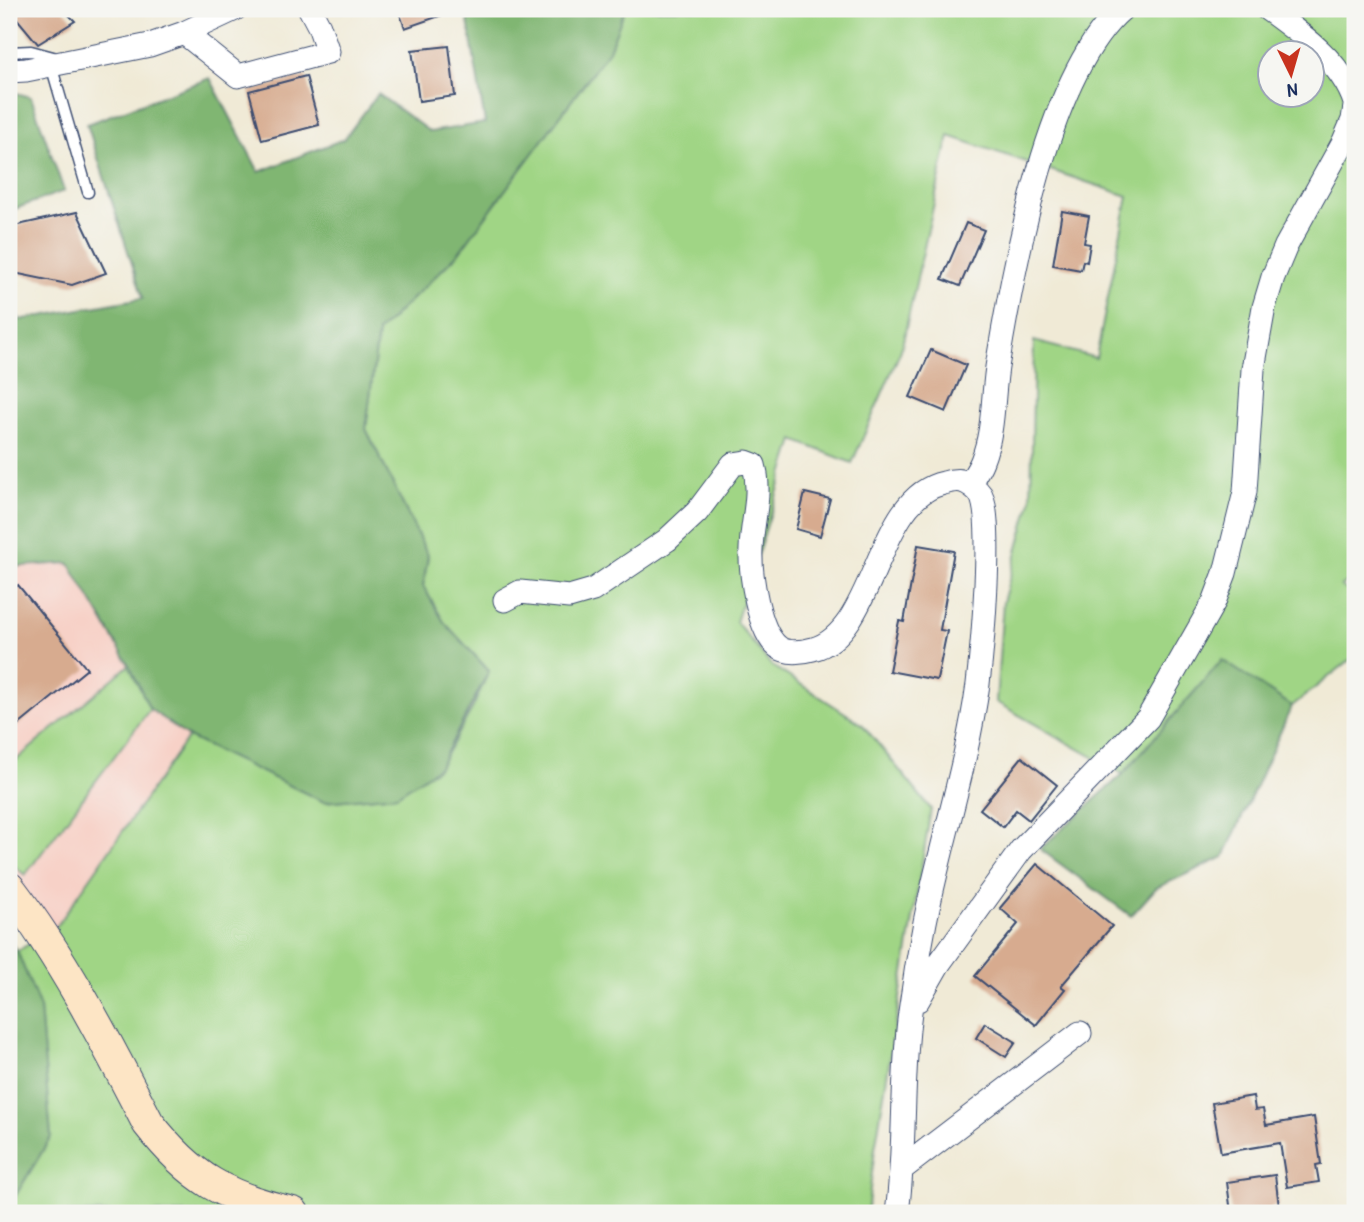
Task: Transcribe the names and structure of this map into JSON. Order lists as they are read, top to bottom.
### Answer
{
  "north": "bottom"
}
